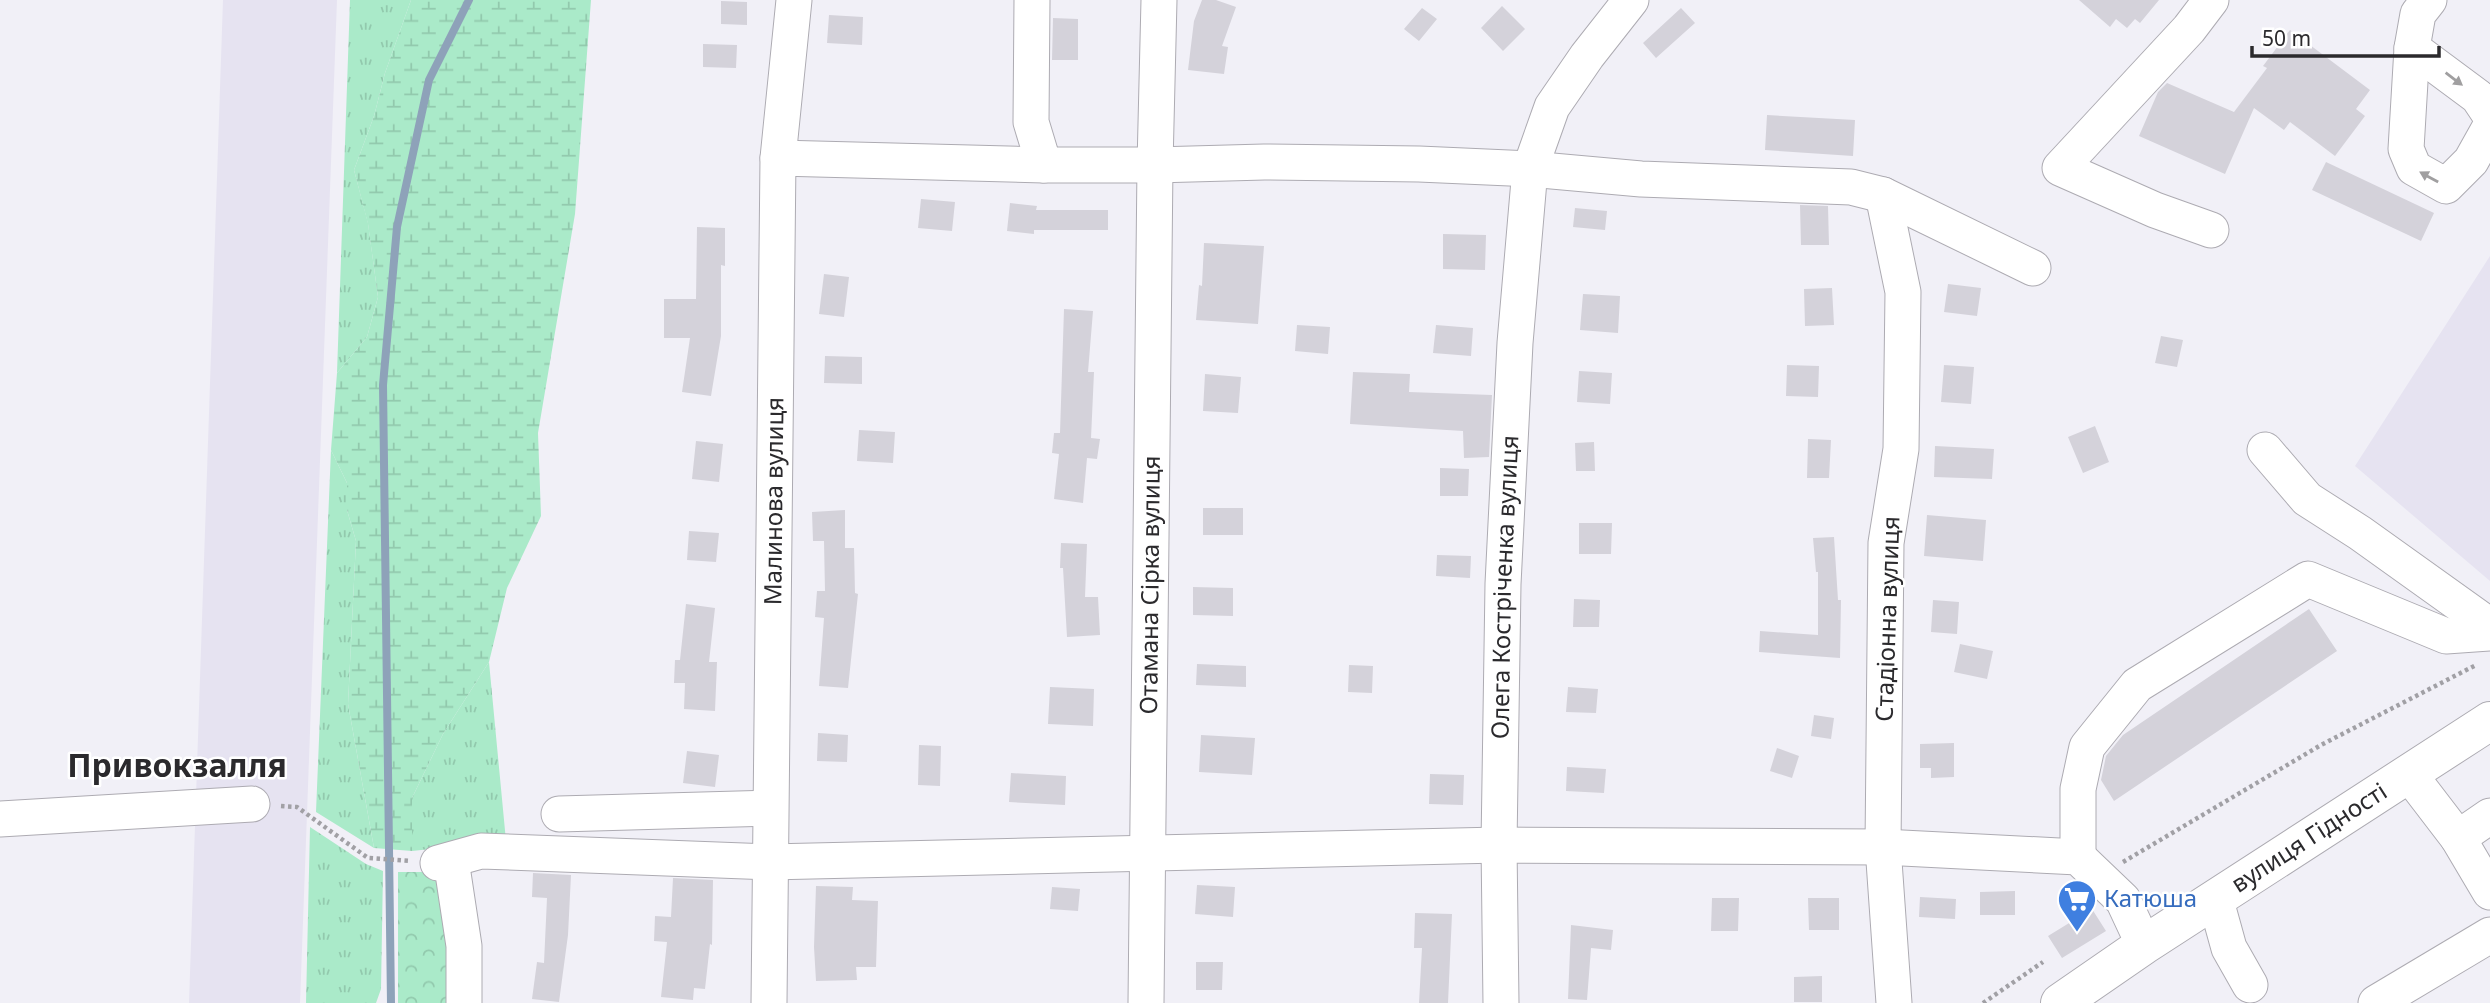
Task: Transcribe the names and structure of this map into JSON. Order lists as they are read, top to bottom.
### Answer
{
  "streets": {
    "main road": ["вулиця Гідності"],
    "street": [
      "Малинова вулиця",
      "Отамана Сірка вулиця",
      "Олега Костріченка вулиця",
      "Стадіонна вулиця"
    ]
  },
  "districts": ["Привокзалля"],
  "places": {
    "supermarket": ["Катюша"]
  },
  "scale_bar": "50 m"
}
